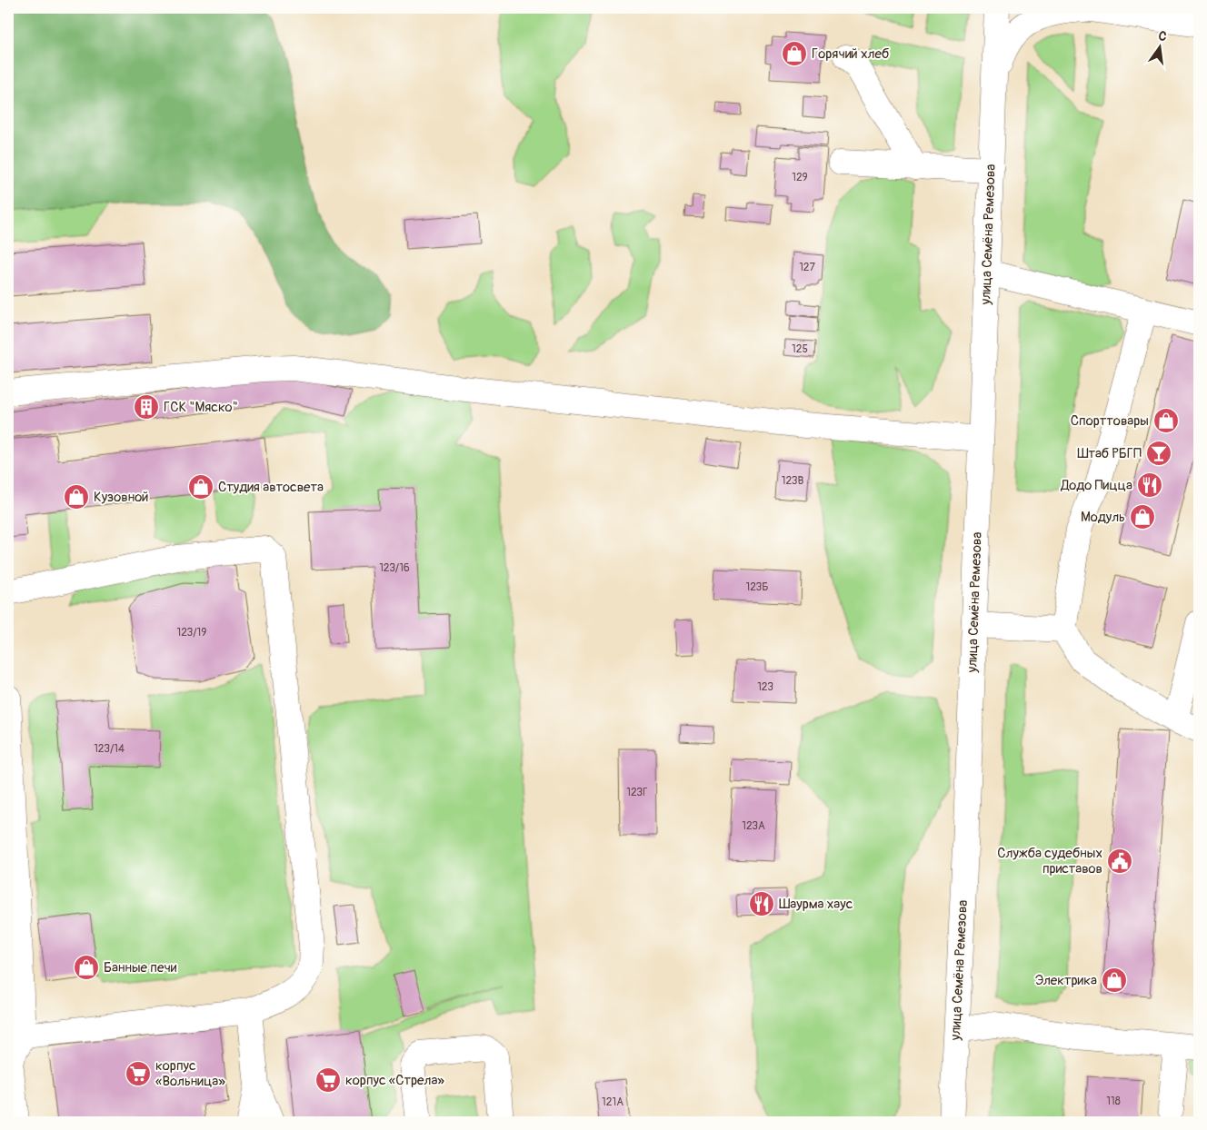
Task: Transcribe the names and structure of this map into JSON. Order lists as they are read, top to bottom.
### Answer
{
  "streets": {
    "main road": ["улица Семёна Ремезова"]
  },
  "places": {
    "shop": [
      "Горячий хлеб",
      "Спорттовары",
      "Студия автосвета",
      "Кузовной",
      "Модуль",
      "Банные печи",
      "Электрика"
    ],
    "building": ["ГСК \"Мяско\""],
    "bar": ["Штаб РБГП"],
    "restaurant": ["Додо Пицца", "Шаурма хаус"],
    "public building": ["Служба судебных приставов"],
    "supermarket": ["корпус «Вольница»", "корпус «Стрела»"]
  },
  "house_numbers": [
    "129",
    "127",
    "125",
    "123В",
    "123/16",
    "123Б",
    "123/19",
    "123",
    "123/14",
    "123Г",
    "123А",
    "118",
    "121А"
  ],
  "north": "top"
}
